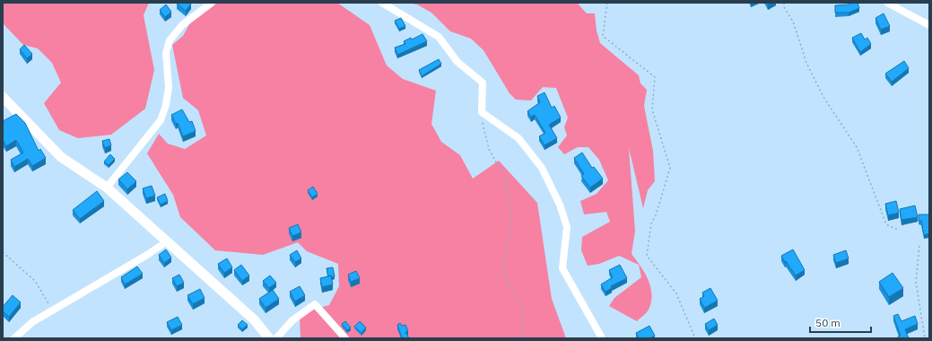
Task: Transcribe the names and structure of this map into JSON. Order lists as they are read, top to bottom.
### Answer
{
  "scale_bar": "50 m"
}
